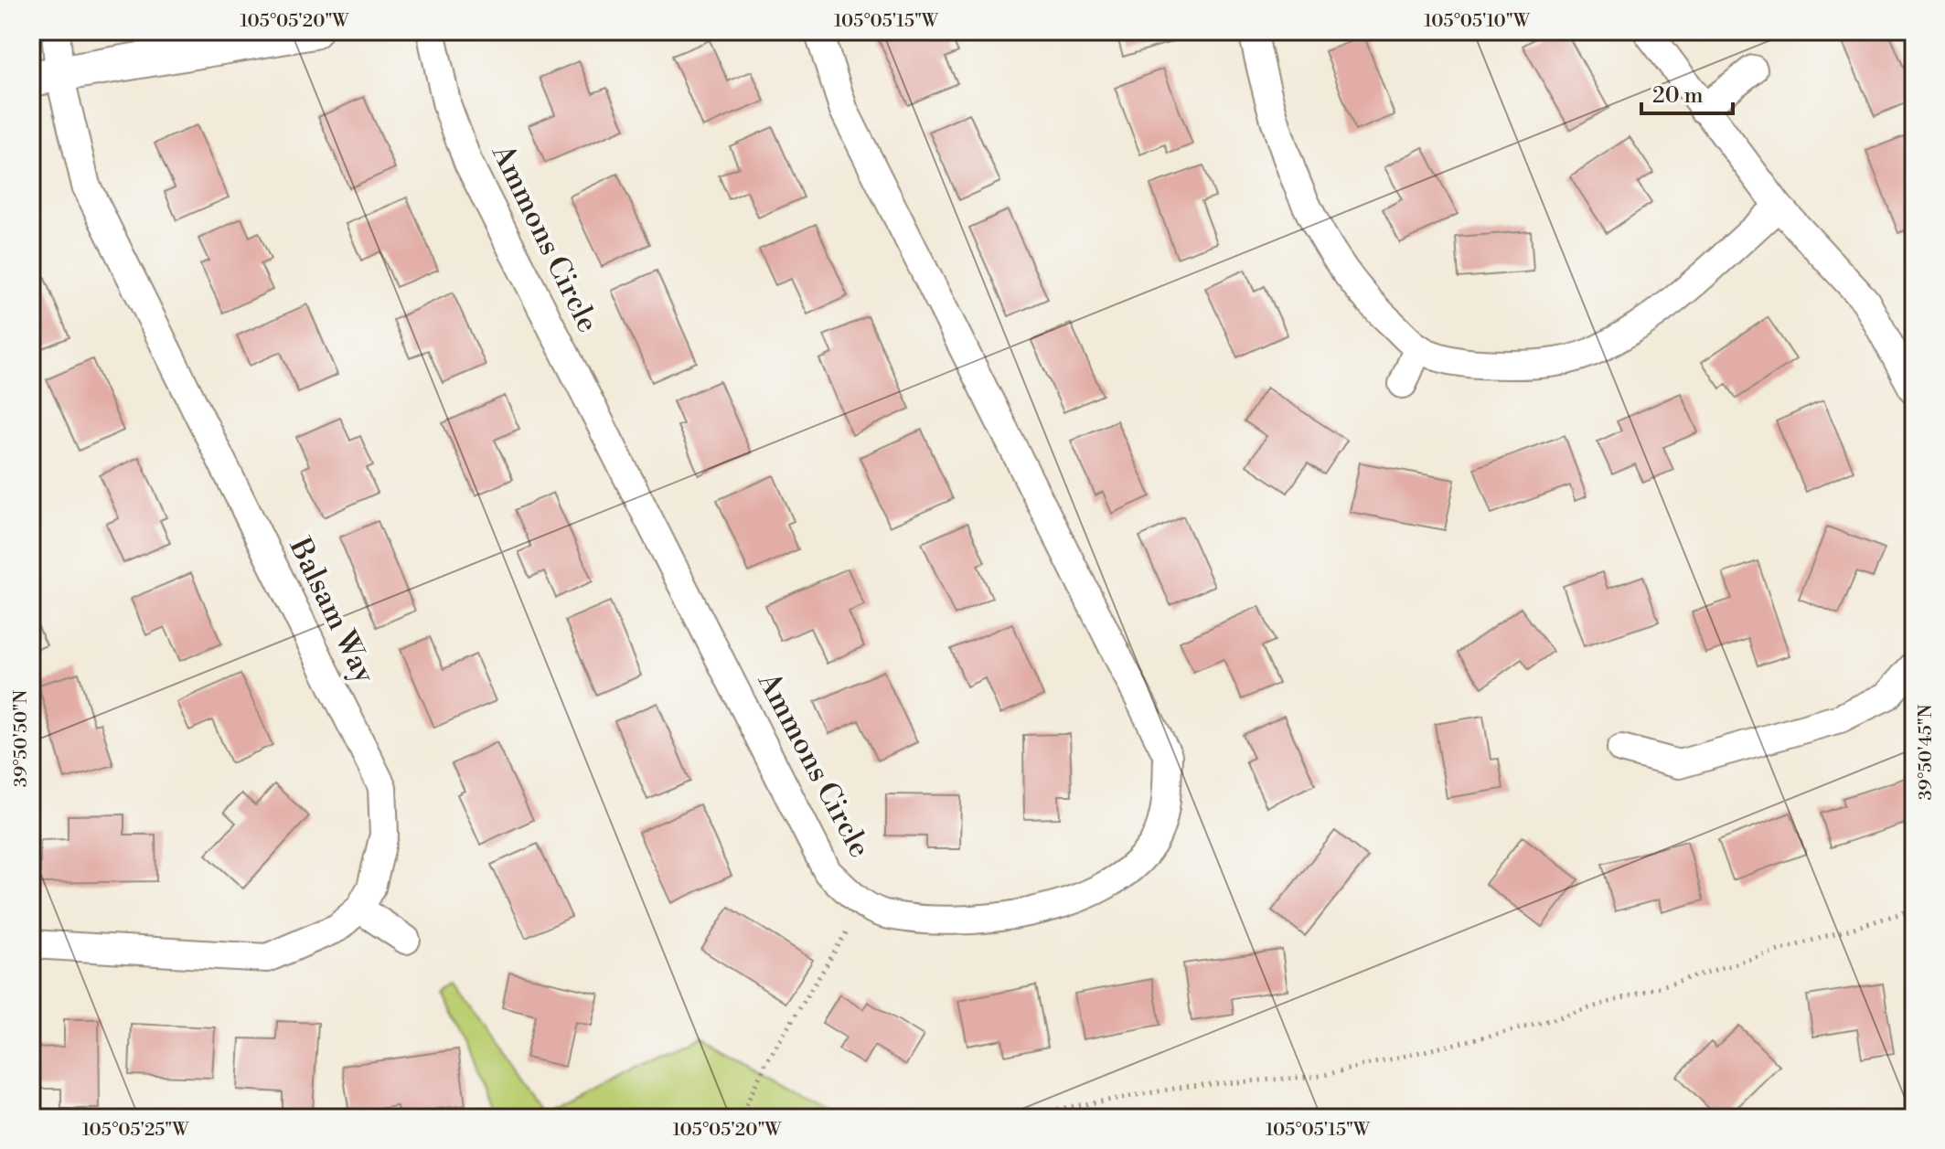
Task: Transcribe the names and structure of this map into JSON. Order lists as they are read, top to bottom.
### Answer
{
  "streets": {
    "street": ["Ammons Circle", "Balsam Way"]
  },
  "scale_bar": "20 m",
  "coordinates": [
    "105°05'20\"W",
    "105°05'15\"W",
    "105°05'10\"W",
    "39°50'50\"N",
    "39°50'45\"N",
    "105°05'25\"W"
  ]
}
